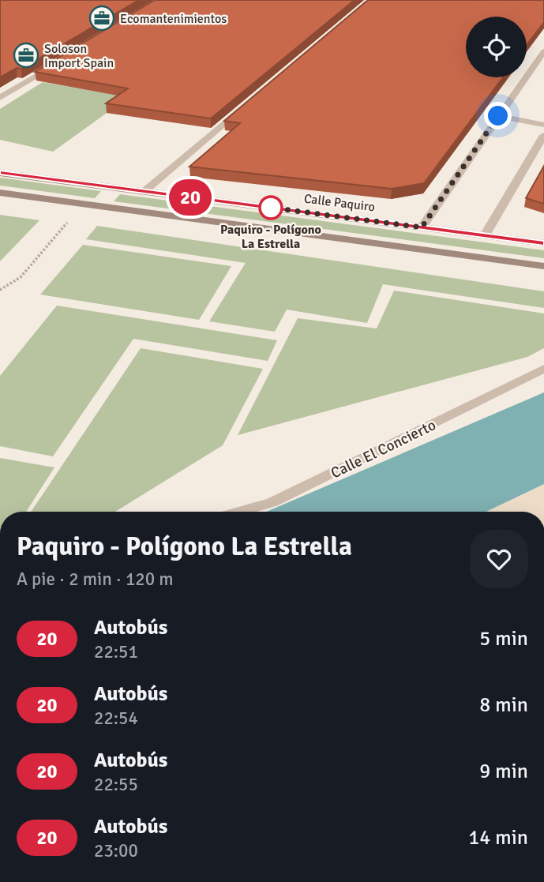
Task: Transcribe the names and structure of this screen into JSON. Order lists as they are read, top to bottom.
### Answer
{
  "streets": {
    "main road": ["Calle Paquiro"],
    "street": ["Calle El Concierto"]
  },
  "places": {
    "office": ["Ecomantenimientos", "Soloson Import Spain"],
    "other": ["Paquiro - Polígono La Estrella"]
  },
  "lines": ["bus line 20"],
  "page": {
    "on_map": "20",
    "heading": ["Paquiro - Polígono La Estrella", "A pie · 2 min · 120 m"],
    "list": [
      {
        "mark": "20",
        "name": "Autobús",
        "note": "22:51",
        "value": "5 min"
      },
      {
        "mark": "20",
        "name": "Autobús",
        "note": "22:54",
        "value": "8 min"
      },
      {
        "mark": "20",
        "name": "Autobús",
        "note": "22:55",
        "value": "9 min"
      },
      {
        "mark": "20",
        "name": "Autobús",
        "note": "23:00",
        "value": "14 min"
      }
    ]
  }
}
